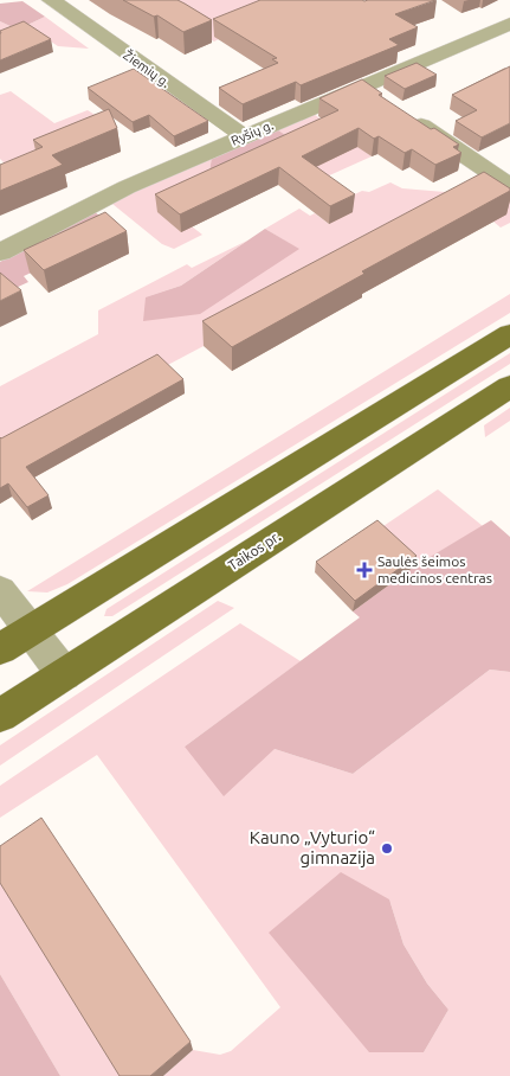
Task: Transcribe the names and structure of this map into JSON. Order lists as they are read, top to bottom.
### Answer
{
  "streets": {
    "main road": ["Taikos pr."],
    "street": ["Žiemių g.", "Ryšių g."]
  },
  "crossings": [
    ["Žiemių g.", "Ryšių g."]
  ],
  "places": {
    "health": ["Saulės šeimos medicinos centras"],
    "other": ["Kauno „Vyturio“ gimnazija"]
  }
}
